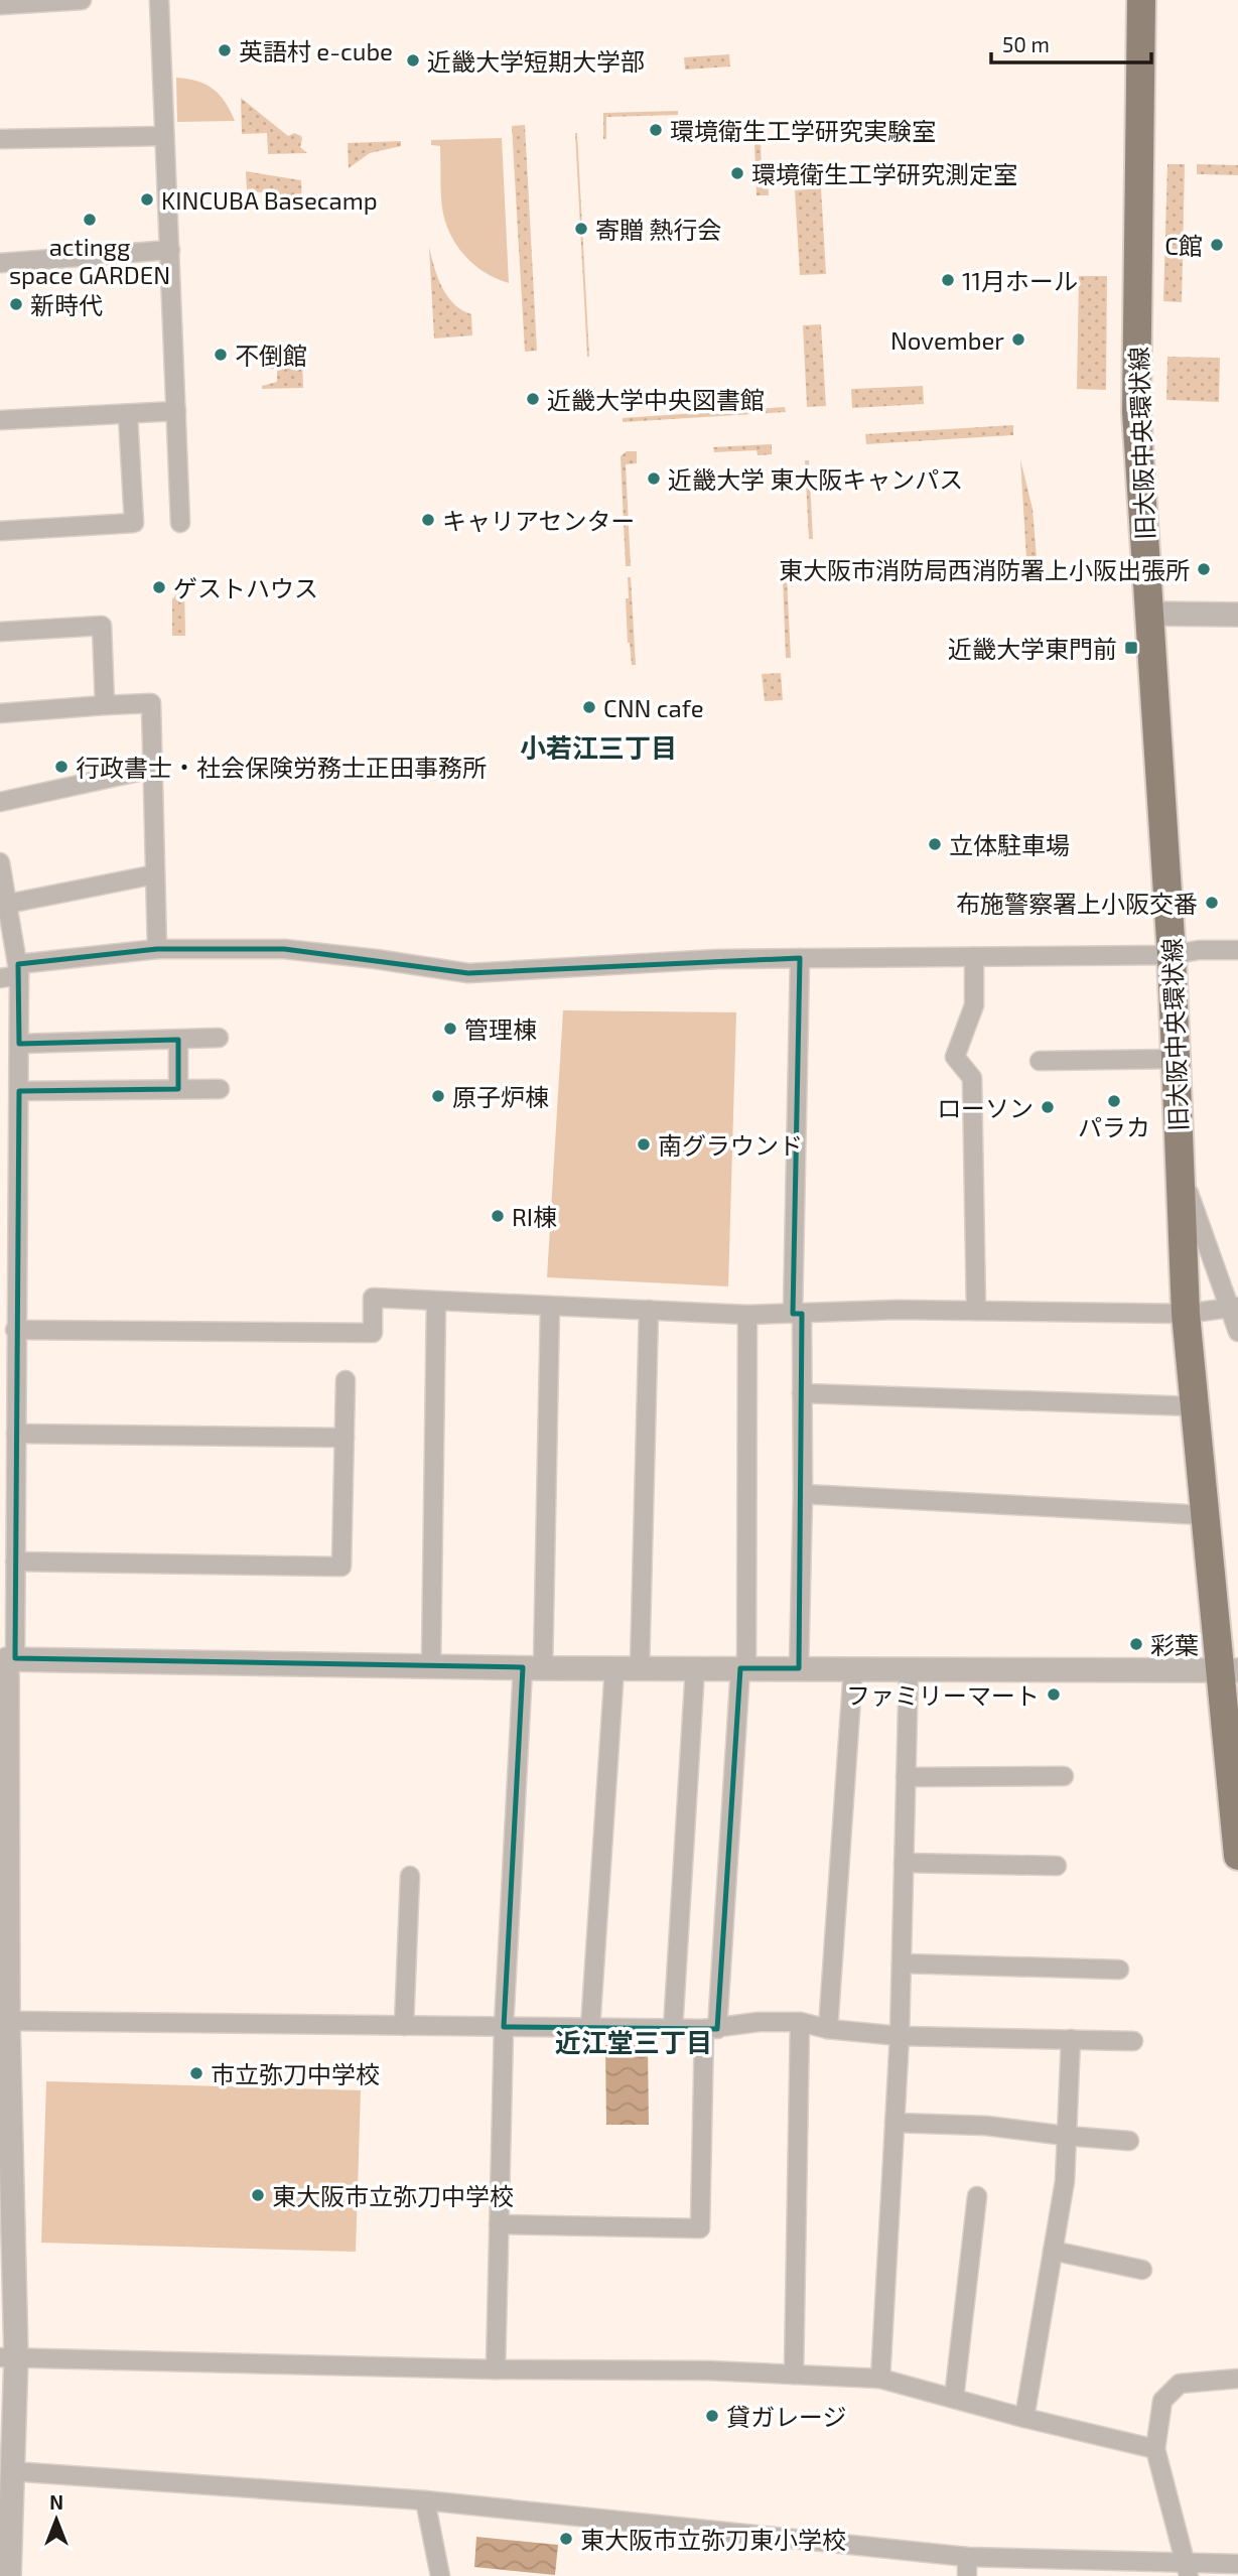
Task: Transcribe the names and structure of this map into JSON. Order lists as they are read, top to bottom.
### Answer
{
  "streets": {
    "main road": ["旧大阪中央環状線"]
  },
  "districts": ["小若江三丁目", "近江堂三丁目"],
  "places": {
    "other": [
      "英語村 e-cube",
      "近畿大学短期大学部",
      "環境衛生工学研究実験室",
      "環境衛生工学研究測定室",
      "KINCUBA Basecamp",
      "actingg space GARDEN",
      "寄贈 熱行会",
      "C館",
      "11月ホール",
      "新時代",
      "November",
      "不倒館",
      "近畿大学中央図書館",
      "近畿大学 東大阪キャンパス",
      "キャリアセンター",
      "東大阪市消防局西消防署上小阪出張所",
      "ゲストハウス",
      "CNN cafe",
      "行政書士・社会保険労務士正田事務所",
      "立体駐車場",
      "布施警察署上小阪交番",
      "管理棟",
      "原子炉棟",
      "パラカ",
      "ローソン",
      "南グラウンド",
      "RI棟",
      "彩葉",
      "ファミリーマート",
      "市立弥刀中学校",
      "東大阪市立弥刀中学校",
      "貸ガレージ",
      "東大阪市立弥刀東小学校"
    ],
    "transit": ["近畿大学東門前"]
  },
  "scale_bar": "50 m",
  "north": "top"
}
